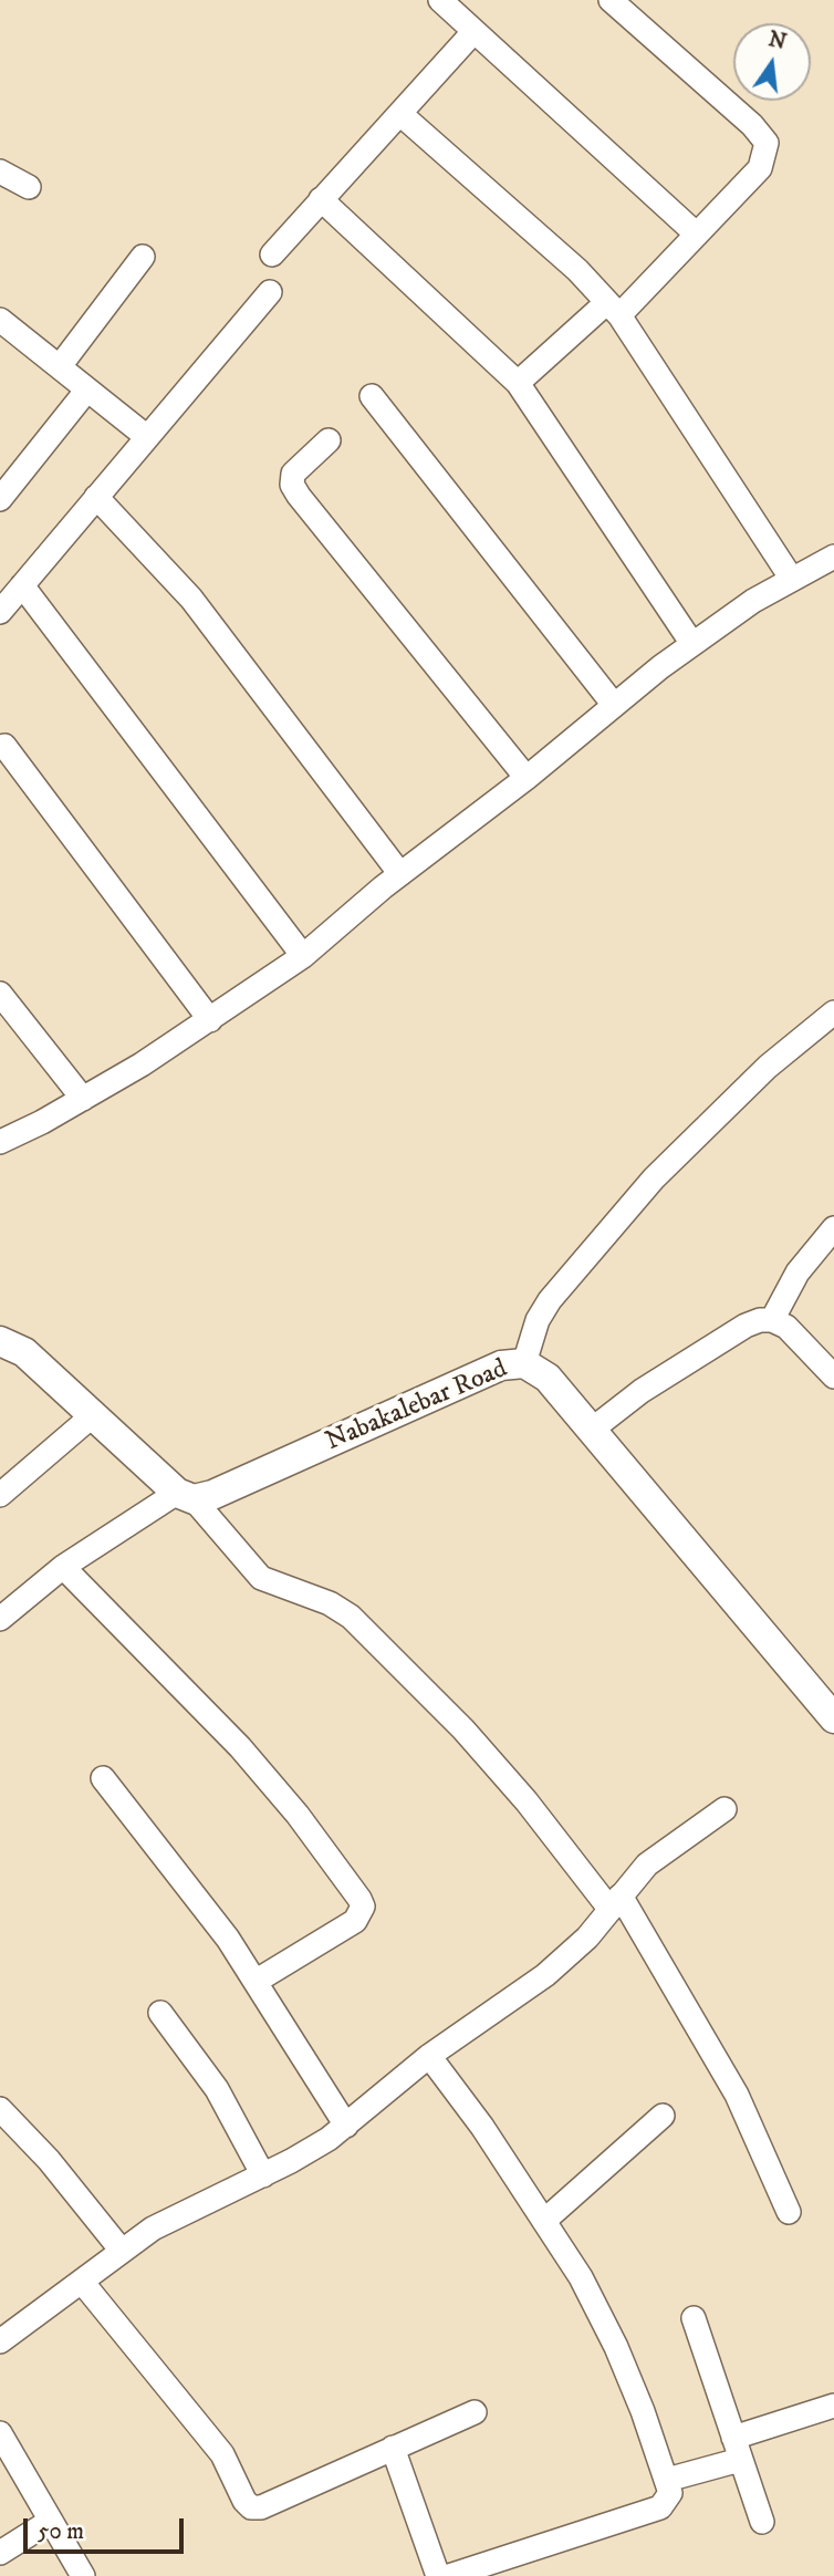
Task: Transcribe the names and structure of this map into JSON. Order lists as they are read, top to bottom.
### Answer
{
  "streets": {
    "main road": ["Nabakalebar Road"]
  },
  "scale_bar": "50 m",
  "north": "top"
}
